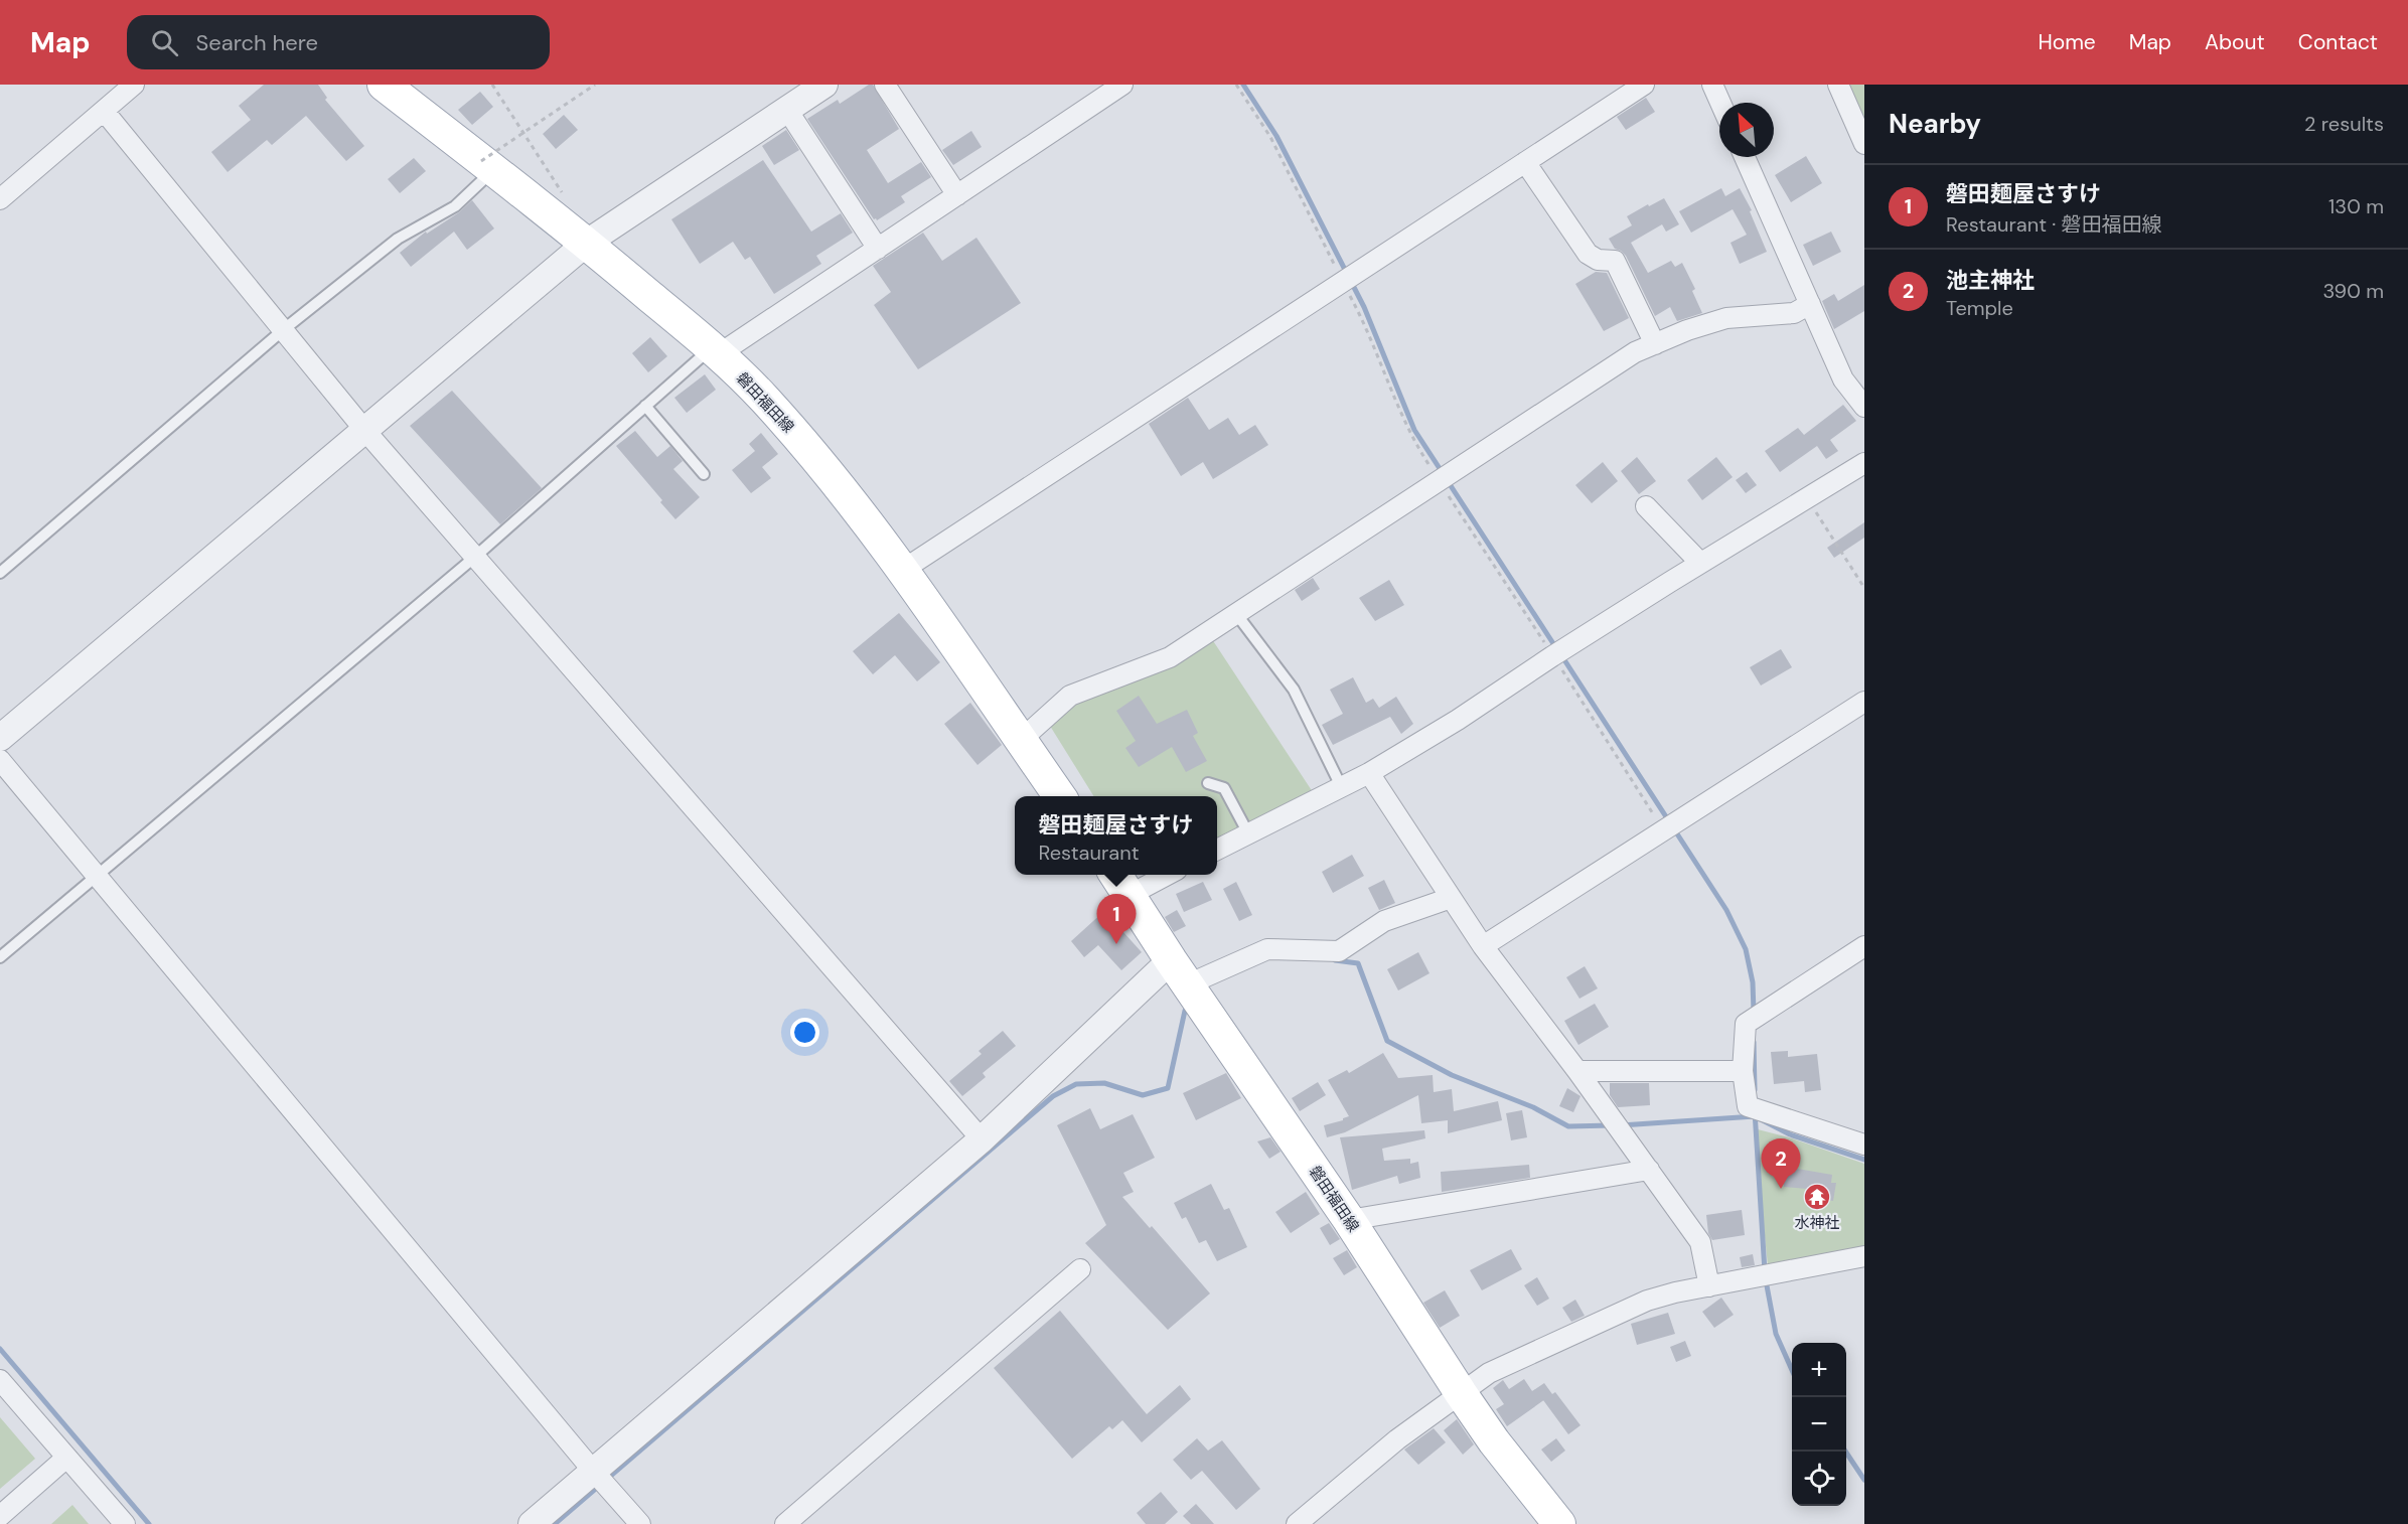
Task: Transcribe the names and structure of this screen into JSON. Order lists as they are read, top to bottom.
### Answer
{
  "streets": {
    "main road": ["磐田福田線"]
  },
  "places": {
    "temple": ["水神社"]
  },
  "north": "top left",
  "page": {
    "header": "Map",
    "search": "Search here",
    "nav": [
      "Home",
      "Map",
      "About",
      "Contact"
    ],
    "heading": ["Nearby", "2 results"],
    "list": [
      {
        "mark": "1",
        "name": "磐田麺屋さすけ",
        "note": "Restaurant · 磐田福田線",
        "value": "130 m"
      },
      {
        "mark": "2",
        "name": "池主神社",
        "note": "Temple",
        "value": "390 m"
      }
    ],
    "popup": ["磐田麺屋さすけ", "Restaurant"],
    "pins": ["1", "2"],
    "map_buttons": ["+", "−"]
  }
}
